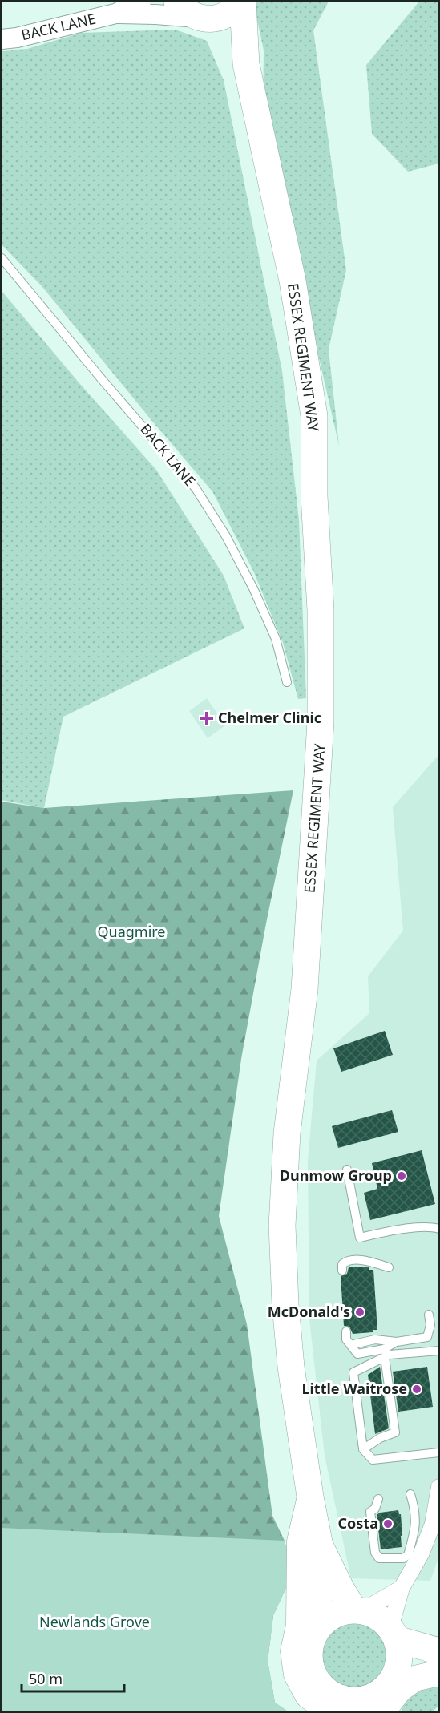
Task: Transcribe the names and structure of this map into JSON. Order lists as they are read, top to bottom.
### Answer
{
  "streets": {
    "highway": ["ESSEX REGIMENT WAY"],
    "street": ["BACK LANE"]
  },
  "crossings": [
    ["BACK LANE", "ESSEX REGIMENT WAY"]
  ],
  "parks": ["Quagmire", "Newlands Grove"],
  "places": {
    "health": ["Chelmer Clinic"],
    "other": [
      "Dunmow Group",
      "McDonald's",
      "Little Waitrose",
      "Costa"
    ]
  },
  "scale_bar": "50 m"
}
